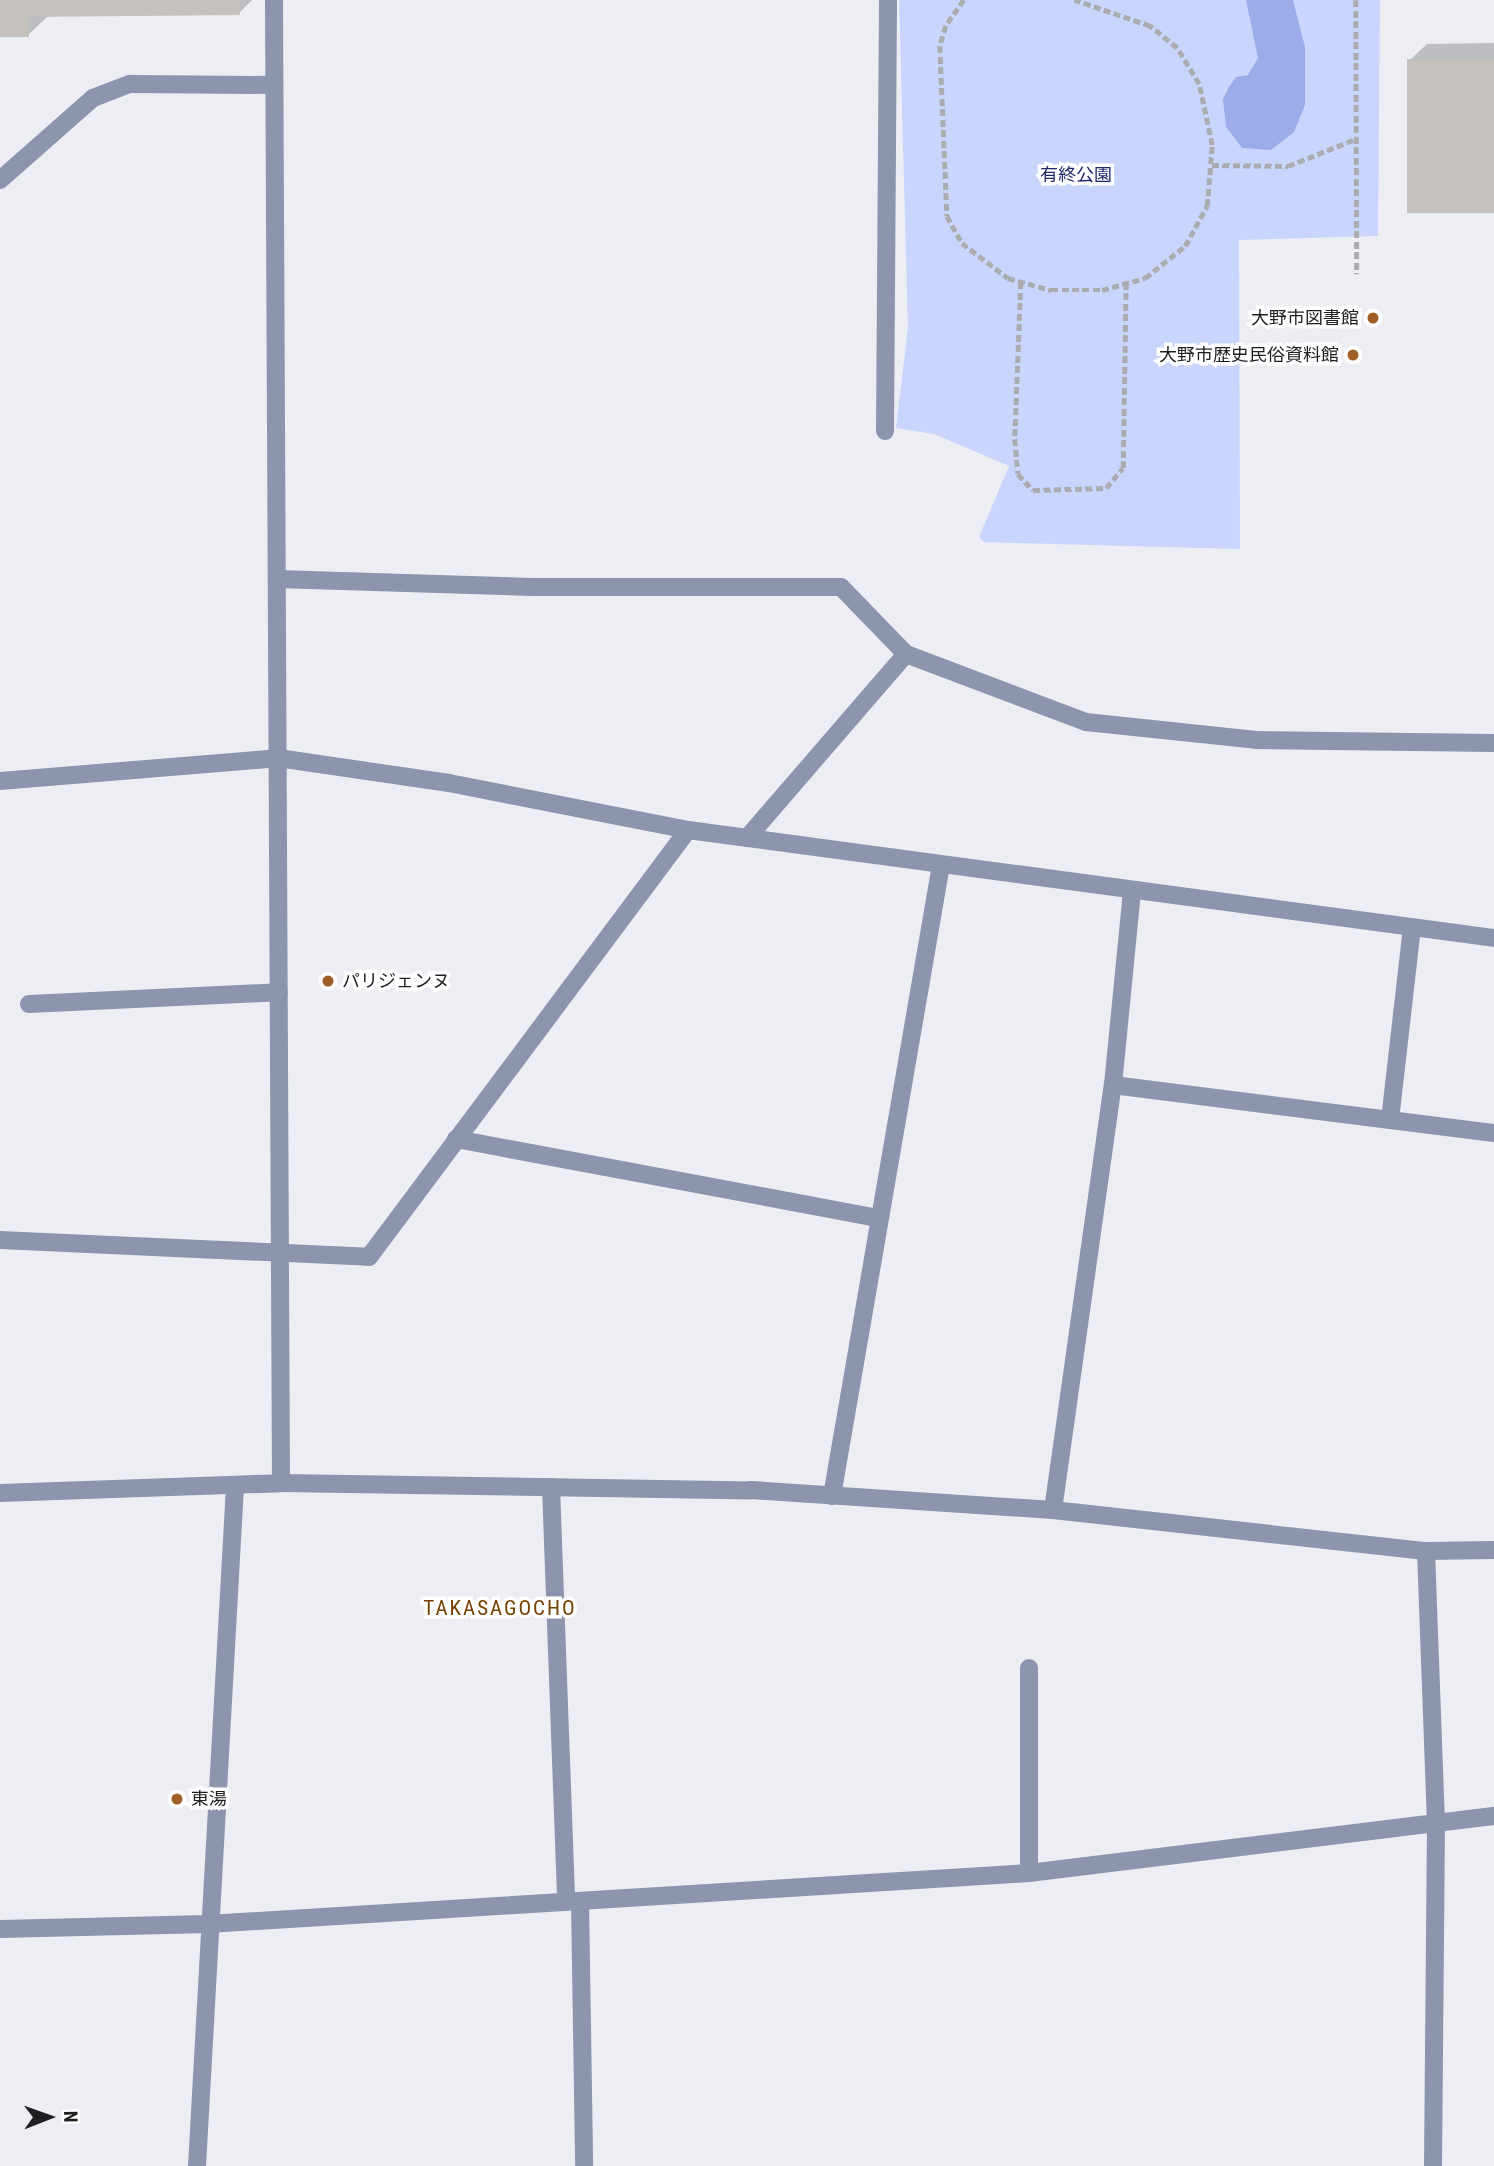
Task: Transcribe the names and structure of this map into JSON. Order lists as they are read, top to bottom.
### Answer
{
  "districts": ["TAKASAGOCHO"],
  "parks": ["有終公園"],
  "places": [
    "大野市図書館",
    "大野市歴史民俗資料館",
    "パリジェンヌ",
    "東湯"
  ],
  "north": "right"
}
